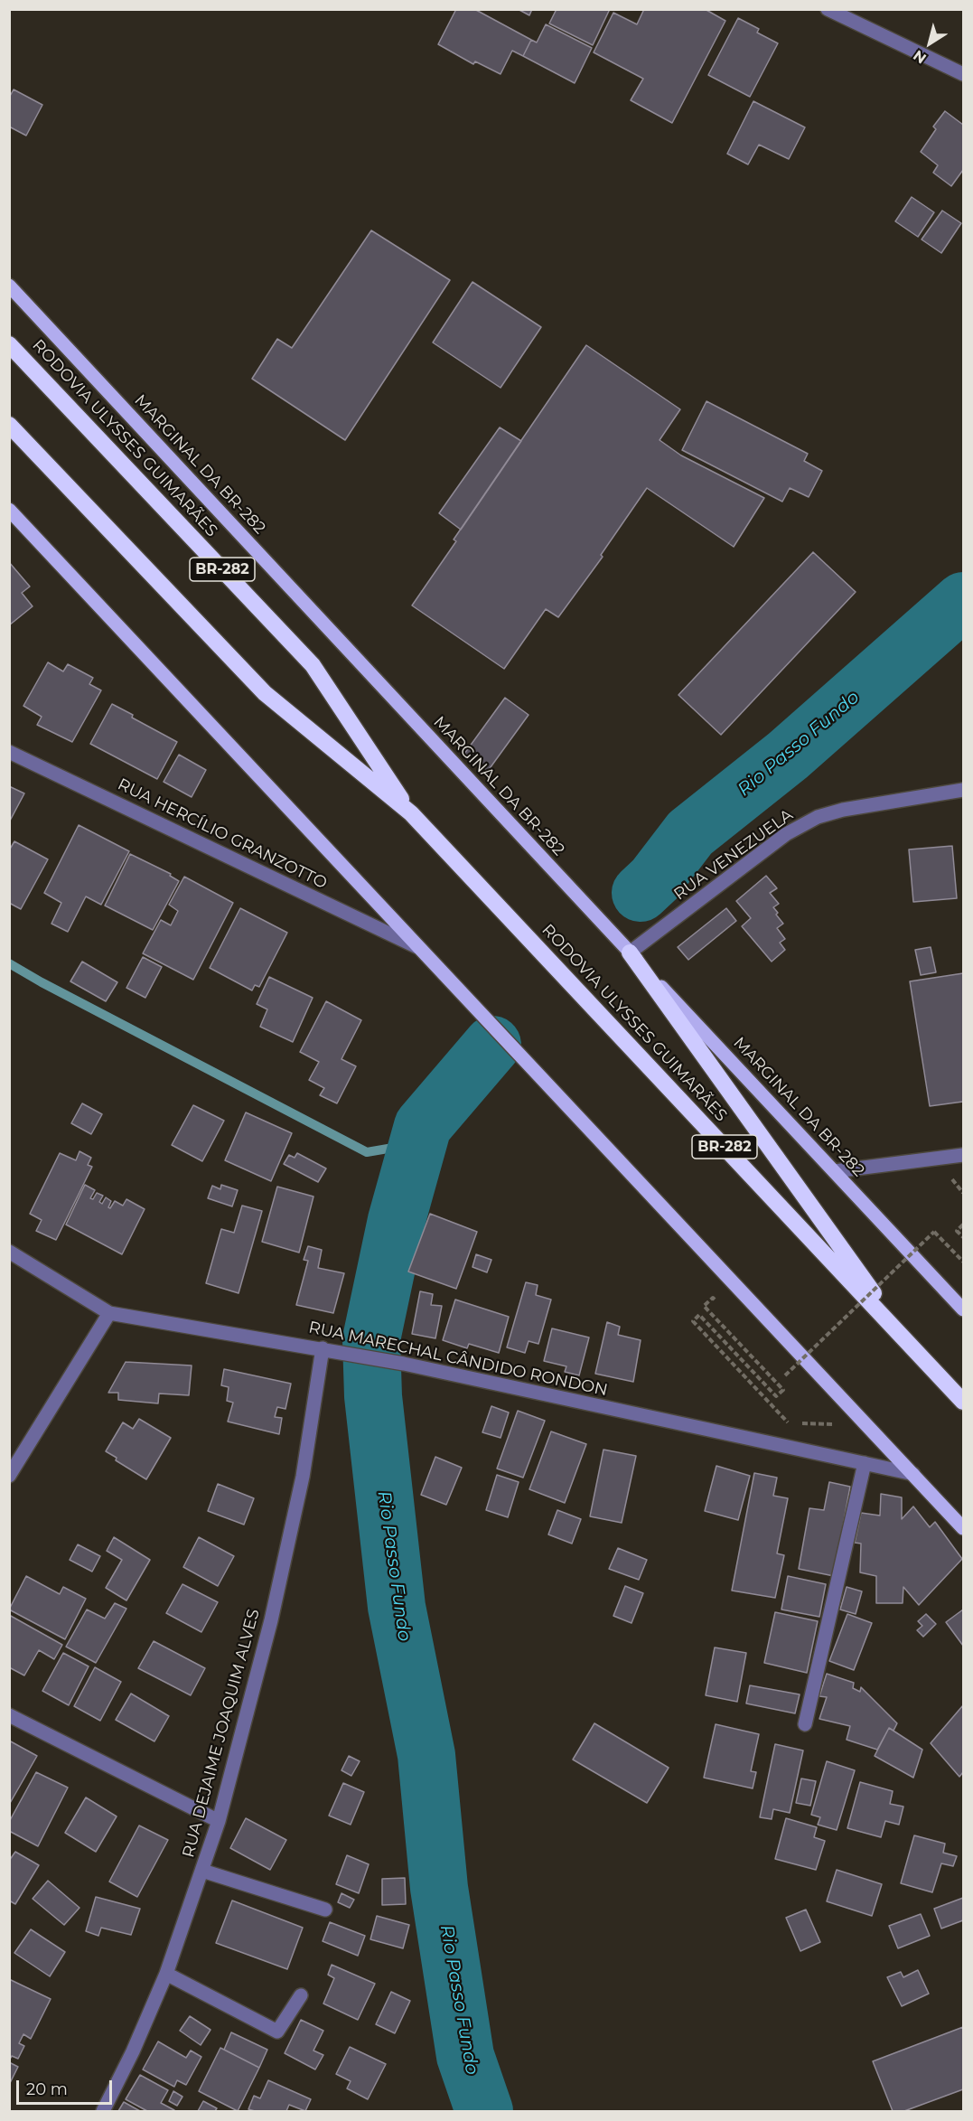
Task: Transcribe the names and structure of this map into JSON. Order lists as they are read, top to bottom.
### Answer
{
  "streets": {
    "highway": ["RODOVIA ULYSSES GUIMARÃES", "BR-282"],
    "main road": ["MARGINAL DA BR-282"],
    "street": [
      "RUA HERCÍLIO GRANZOTTO",
      "RUA VENEZUELA",
      "RUA MARECHAL CÂNDIDO RONDON",
      "RUA DEJAIME JOAQUIM ALVES"
    ]
  },
  "crossings": [
    ["MARGINAL DA BR-282", "RUA VENEZUELA"],
    ["RUA MARECHAL CÂNDIDO RONDON", "RUA DEJAIME JOAQUIM ALVES"]
  ],
  "water": ["Rio Passo Fundo"],
  "scale_bar": "20 m",
  "north": "bottom left"
}
